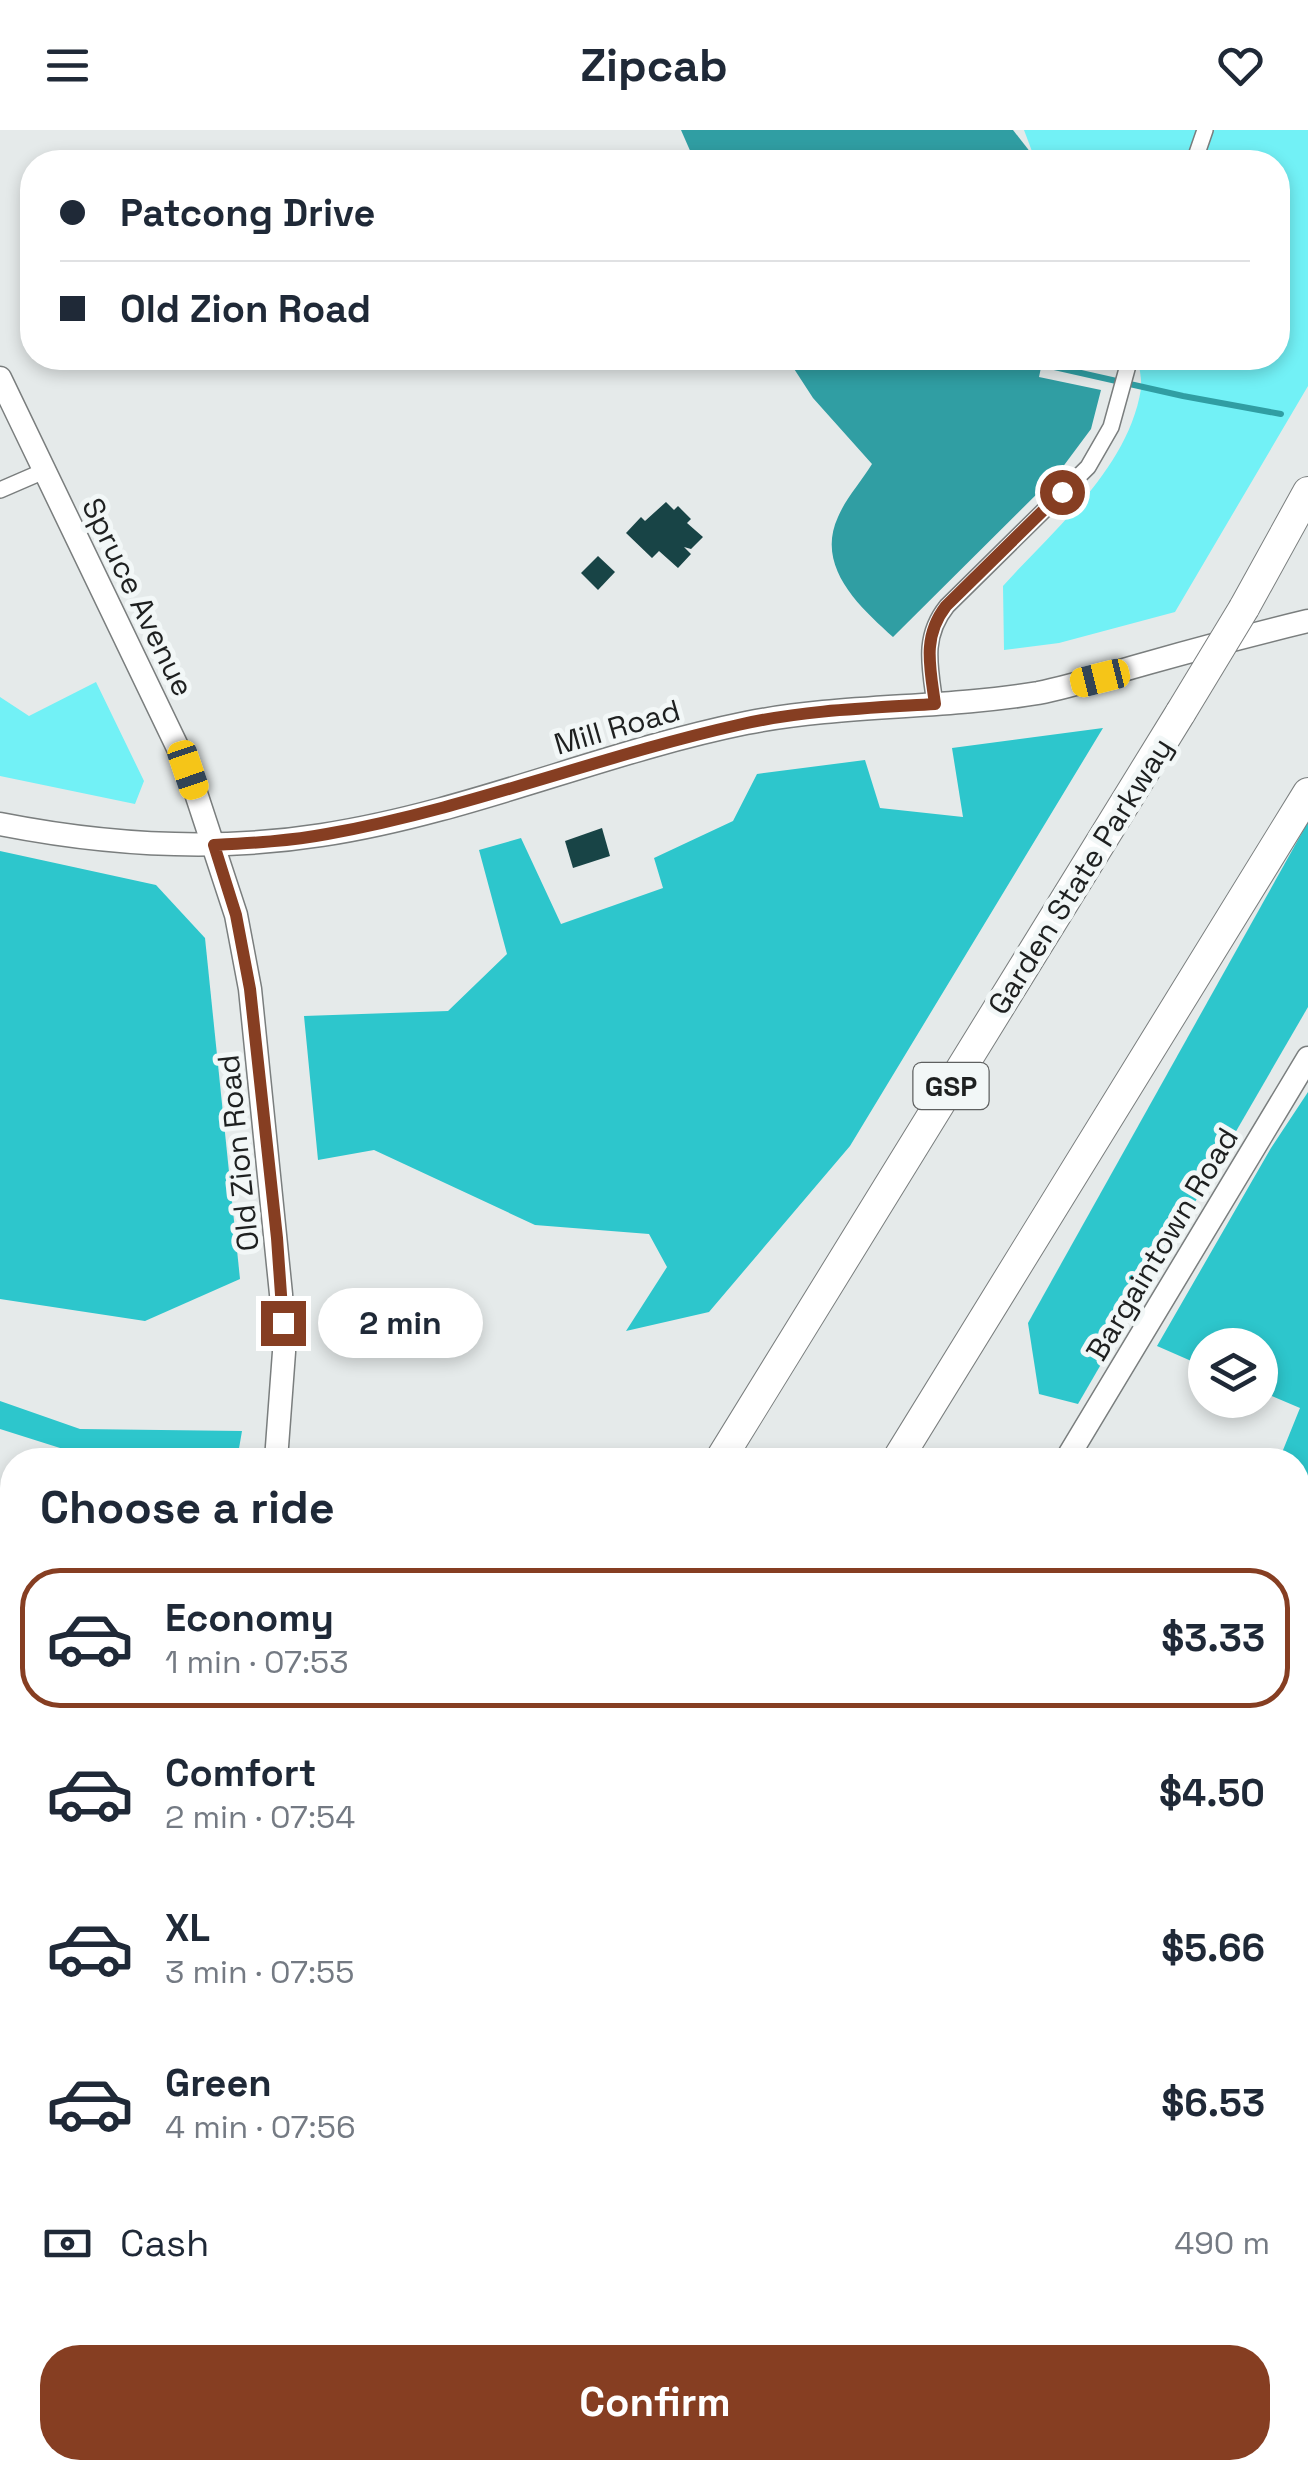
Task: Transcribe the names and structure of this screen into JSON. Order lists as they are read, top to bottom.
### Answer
{
  "streets": {
    "highway": ["Garden State Parkway", "GSP"],
    "street": [
      "Spruce Avenue",
      "Mill Road",
      "Old Zion Road",
      "Bargaintown Road"
    ]
  },
  "crossings": [
    ["Spruce Avenue", "Mill Road"],
    ["Spruce Avenue", "Old Zion Road"],
    ["Mill Road", "Old Zion Road"]
  ],
  "page": {
    "header": "Zipcab",
    "banner": ["Patcong Drive", "Old Zion Road"],
    "bubble": "2 min",
    "heading": "Choose a ride",
    "list": [
      {
        "name": "Economy",
        "note": "1 min · 07:53",
        "value": "$3.33"
      },
      {
        "name": "Comfort",
        "note": "2 min · 07:54",
        "value": "$4.50"
      },
      {
        "name": "XL",
        "note": "3 min · 07:55",
        "value": "$5.66"
      },
      {
        "name": "Green",
        "note": "4 min · 07:56",
        "value": "$6.53"
      }
    ],
    "pay": ["Cash", "490 m"],
    "buttons": "Confirm"
  }
}
